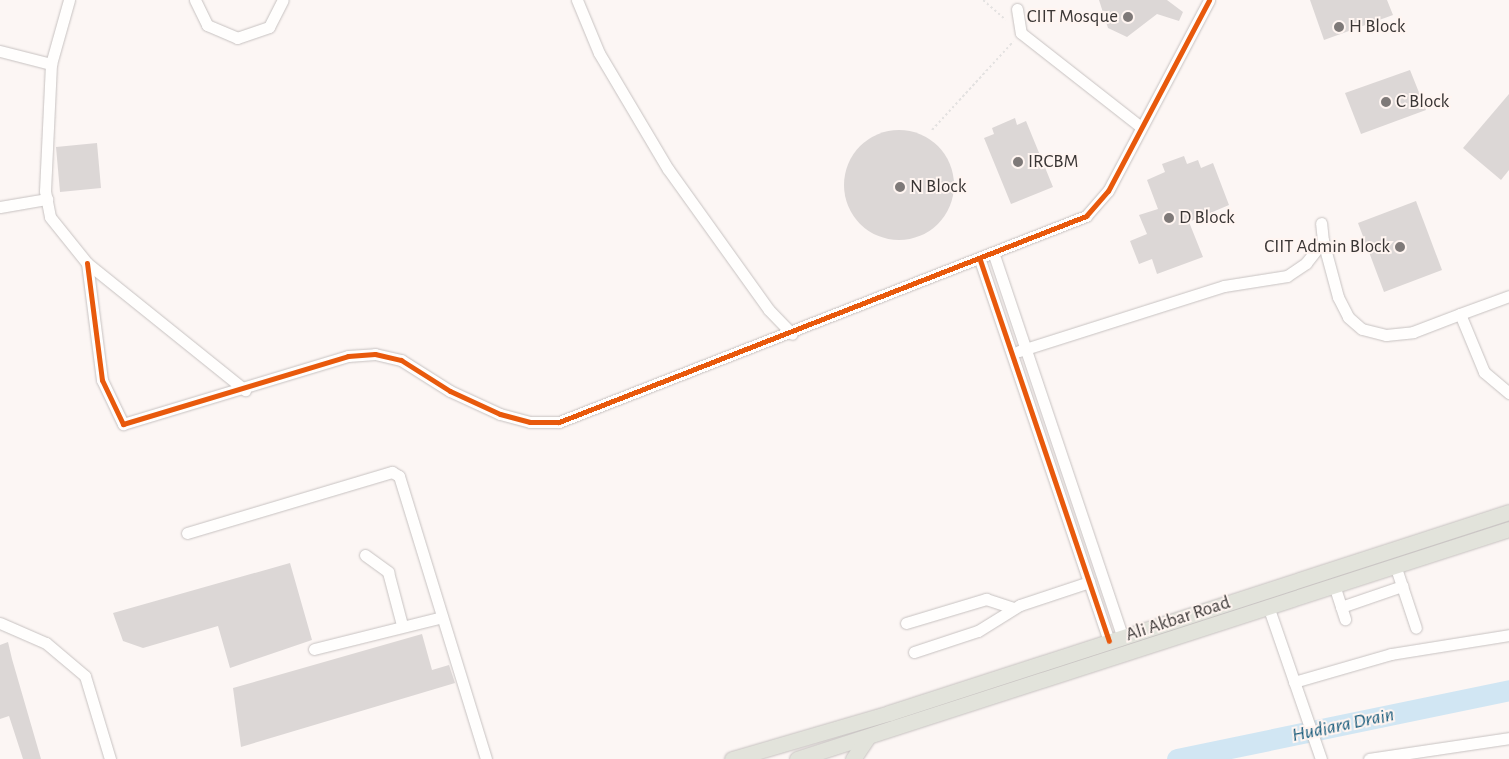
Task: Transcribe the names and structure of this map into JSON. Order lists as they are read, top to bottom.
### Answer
{
  "streets": {
    "main road": ["Ali Akbar Road"]
  },
  "water": ["Hudiara Drain"],
  "places": [
    "CIIT Mosque",
    "H Block",
    "C Block",
    "IRCBM",
    "N Block",
    "D Block",
    "CIIT Admin Block"
  ]
}
